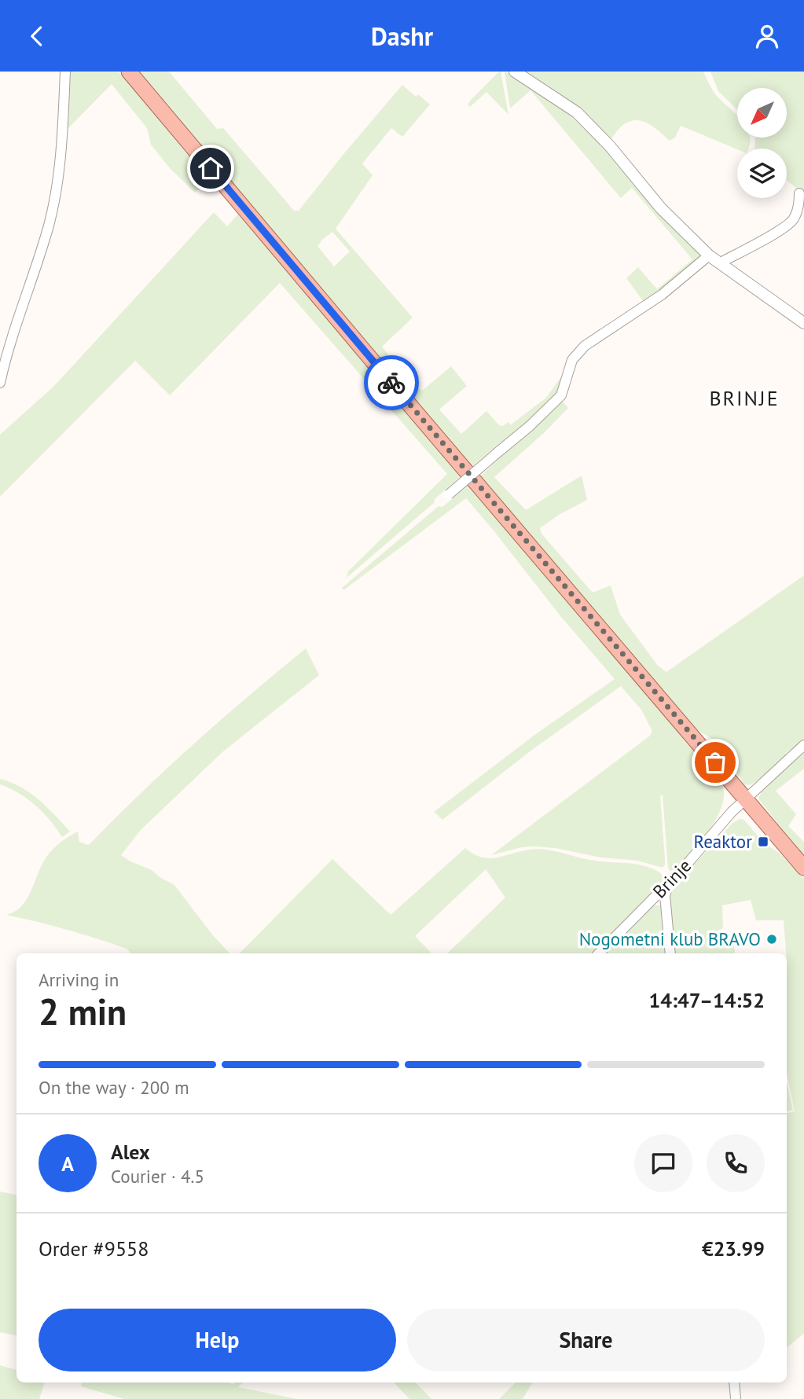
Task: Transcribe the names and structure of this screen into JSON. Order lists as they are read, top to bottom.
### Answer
{
  "streets": {
    "street": ["Brinje"]
  },
  "districts": ["BRINJE"],
  "places": {
    "transit": ["Reaktor"],
    "other": ["Nogometni klub BRAVO"]
  },
  "north": "bottom left",
  "page": {
    "header": "Dashr",
    "heading": ["2 min", "Arriving in", "14:47–14:52"],
    "panel": [
      "Alex",
      "Courier · 4.5",
      "Order #9558",
      "€23.99"
    ],
    "bar": "On the way · 200 m",
    "round": "A",
    "buttons": ["Help", "Share"]
  }
}
